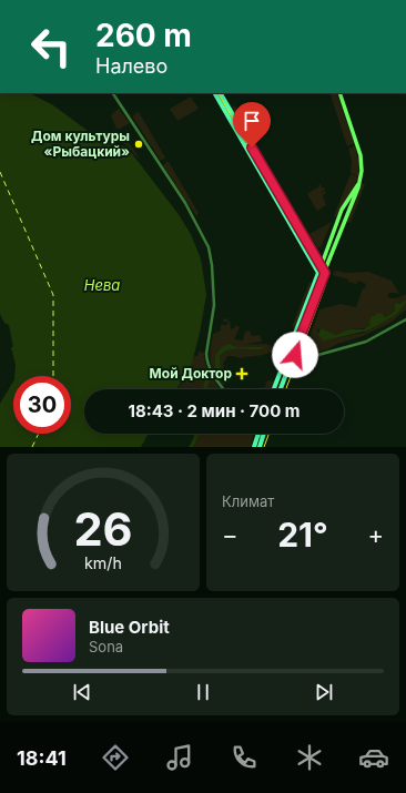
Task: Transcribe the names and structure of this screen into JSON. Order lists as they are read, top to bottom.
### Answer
{
  "water": ["Нева"],
  "places": {
    "other": ["Дом культуры «Рыбацкий»"],
    "health": ["Мой Доктор"]
  },
  "page": {
    "turn": ["260 m", "Налево"],
    "limit": "30",
    "trip": "18:43 · 2 мин · 700 m",
    "tile": "Климат",
    "heat": ["−", "21°", "+"],
    "song": ["Blue Orbit", "Sona"],
    "tabs": "18:41",
    "gauge": ["26", "km/h"]
  }
}
